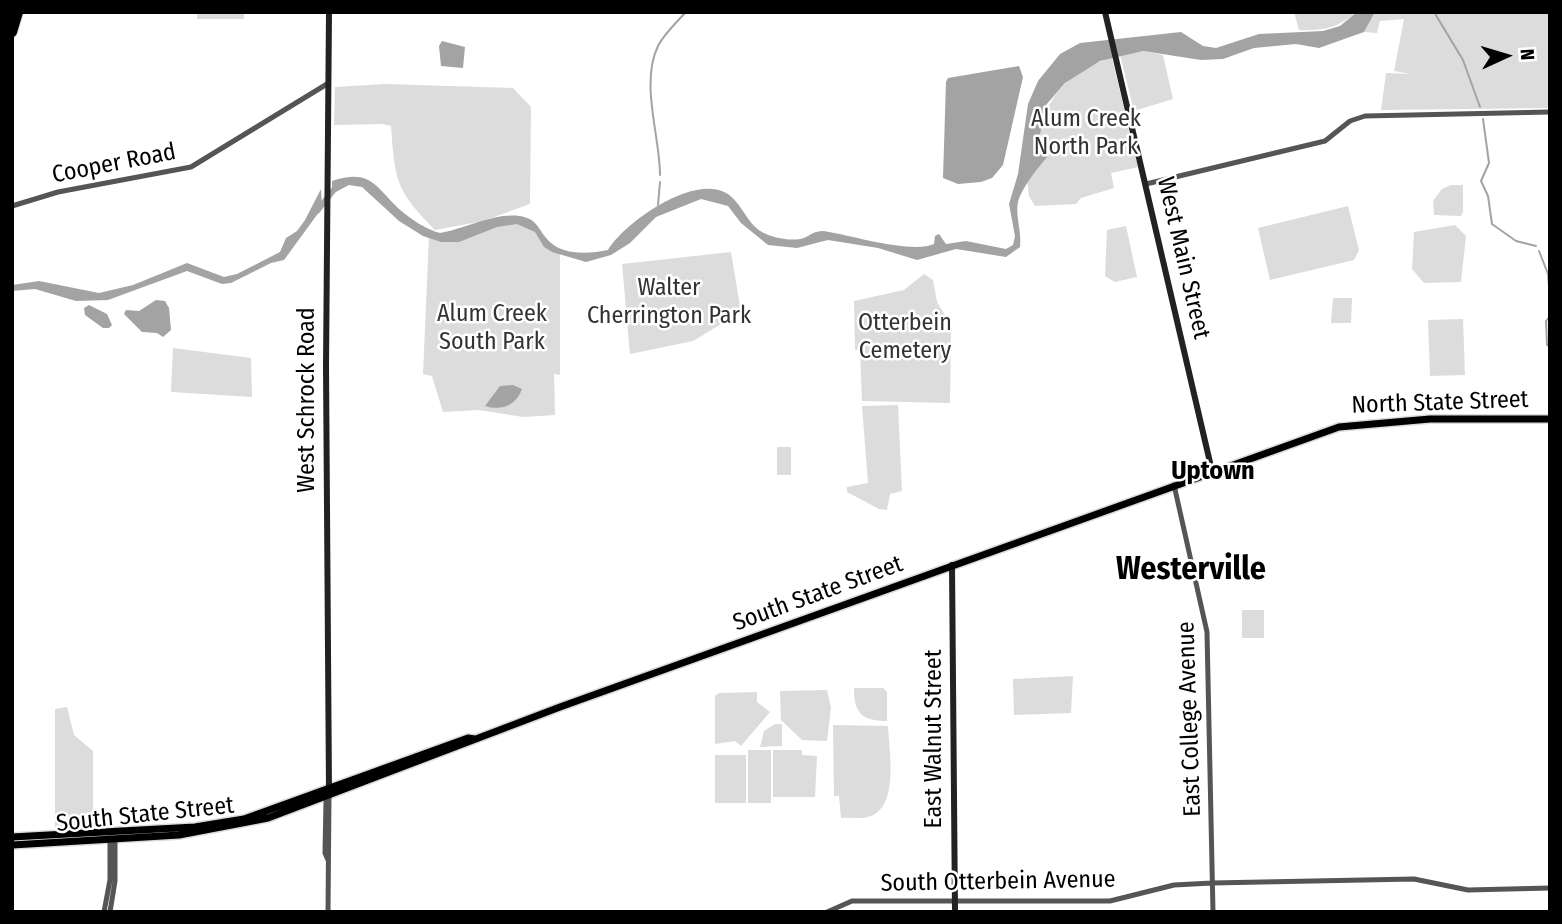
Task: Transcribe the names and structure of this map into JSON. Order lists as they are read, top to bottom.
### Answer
{
  "streets": {
    "main road": [
      "West Main Street",
      "West Schrock Road",
      "North State Street",
      "South State Street",
      "East Walnut Street"
    ],
    "street": ["Cooper Road", "East College Avenue", "South Otterbein Avenue"]
  },
  "crossings": [
    ["Cooper Road", "West Schrock Road"],
    ["West Main Street", "North State Street"],
    ["West Schrock Road", "South State Street"],
    ["North State Street", "South State Street"],
    ["North State Street", "East College Avenue"],
    ["South State Street", "East College Avenue"],
    ["South State Street", "East Walnut Street"],
    ["East College Avenue", "South Otterbein Avenue"],
    ["East Walnut Street", "South Otterbein Avenue"]
  ],
  "districts": ["Uptown", "Westerville"],
  "parks": [
    "Alum Creek North Park",
    "Walter Cherrington Park",
    "Alum Creek South Park",
    "Otterbein Cemetery"
  ],
  "north": "right"
}
